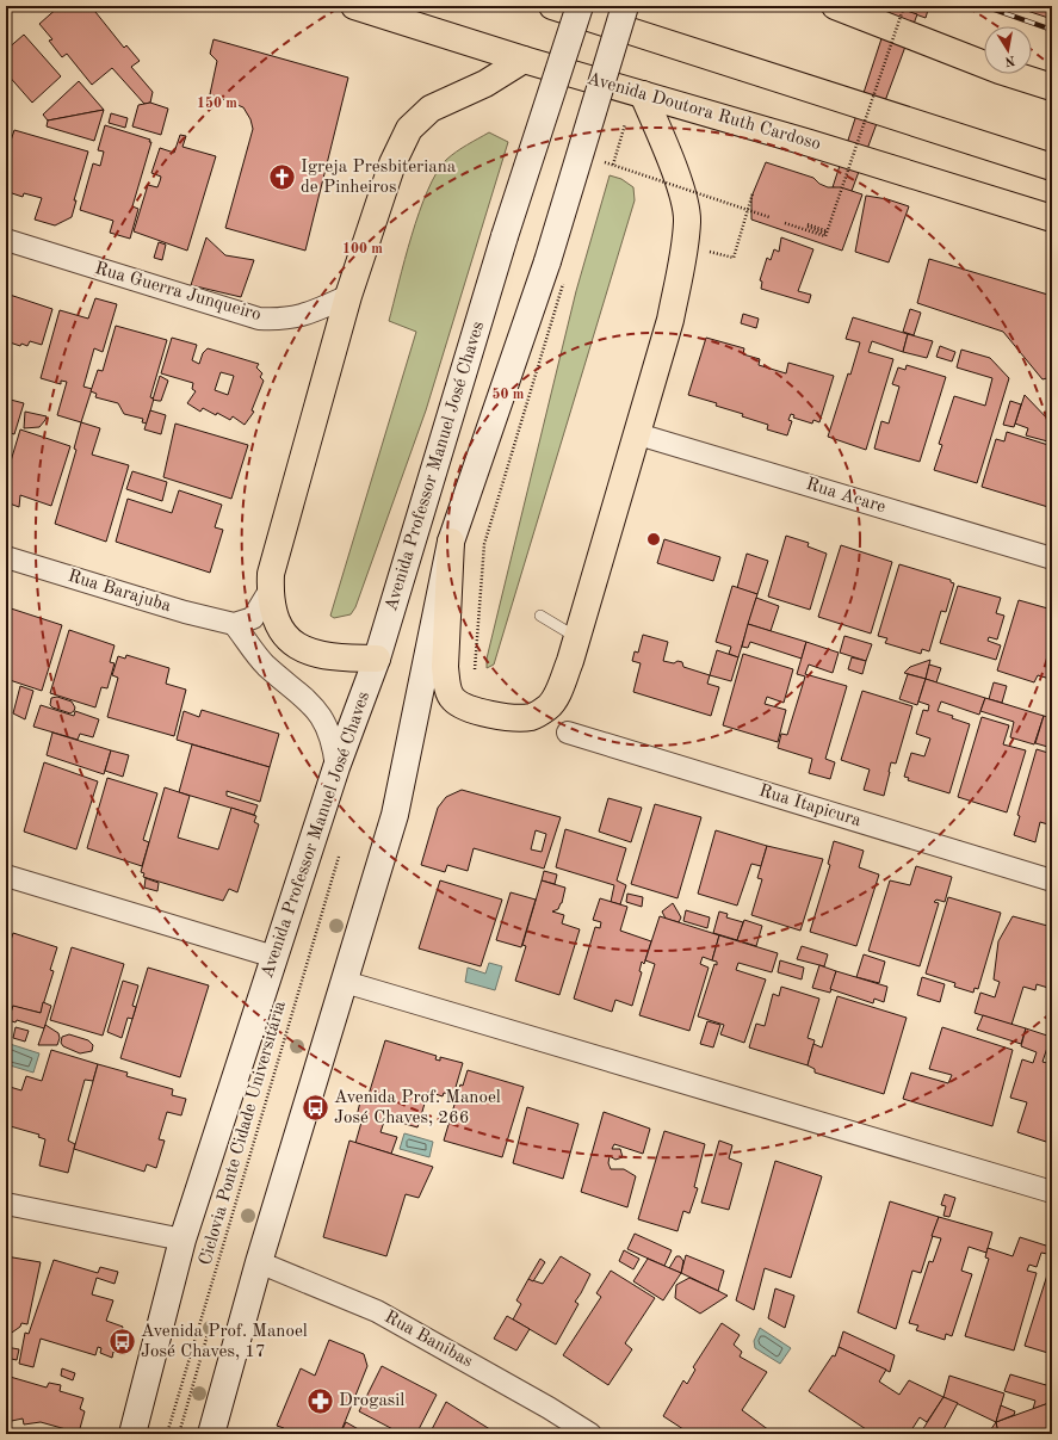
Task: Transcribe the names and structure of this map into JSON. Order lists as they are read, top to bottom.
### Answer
{
  "streets": {
    "highway": ["Avenida Doutora Ruth Cardoso"],
    "main road": ["Avenida Professor Manuel José Chaves"],
    "street": [
      "Rua Guerra Junqueiro",
      "Rua Acare",
      "Rua Barajuba",
      "Rua Itapicura",
      "Rua Banibas"
    ],
    "path": ["Ciclovia Ponte Cidade Universitária"]
  },
  "crossings": [
    ["Avenida Professor Manuel José Chaves", "Rua Banibas"]
  ],
  "places": {
    "church": ["Igreja Presbiteriana de Pinheiros"],
    "bus stop": ["Avenida Prof. Manoel José Chaves, 266", "Avenida Prof. Manoel José Chaves, 17"],
    "pharmacy": ["Drogasil"]
  },
  "north": "bottom",
  "rings": ["150 m", "100 m", "50 m"]
}
